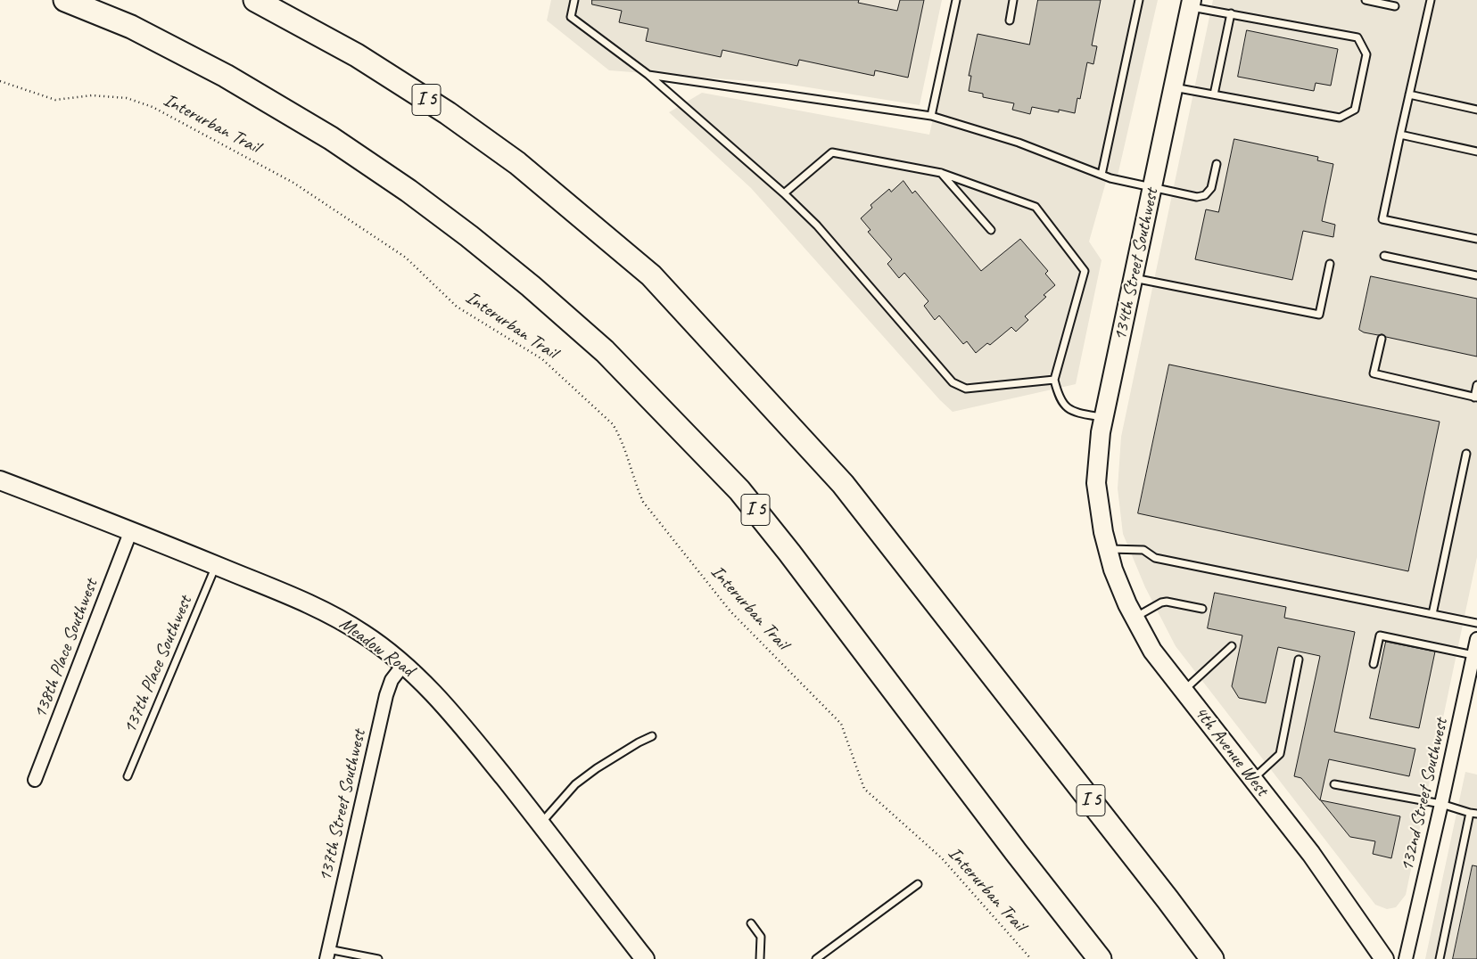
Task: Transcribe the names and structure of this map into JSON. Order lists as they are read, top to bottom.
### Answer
{
  "streets": {
    "highway": ["I 5"],
    "street": [
      "134th Street Southwest",
      "Meadow Road",
      "138th Place Southwest",
      "4th Avenue West",
      "132nd Street Southwest",
      "137th Street Southwest"
    ],
    "lane": ["137th Place Southwest"],
    "path": ["Interurban Trail"]
  },
  "crossings": [
    ["134th Street Southwest", "4th Avenue West"],
    ["Meadow Road", "138th Place Southwest"],
    ["Meadow Road", "137th Place Southwest"],
    ["Meadow Road", "137th Street Southwest"]
  ]
}
